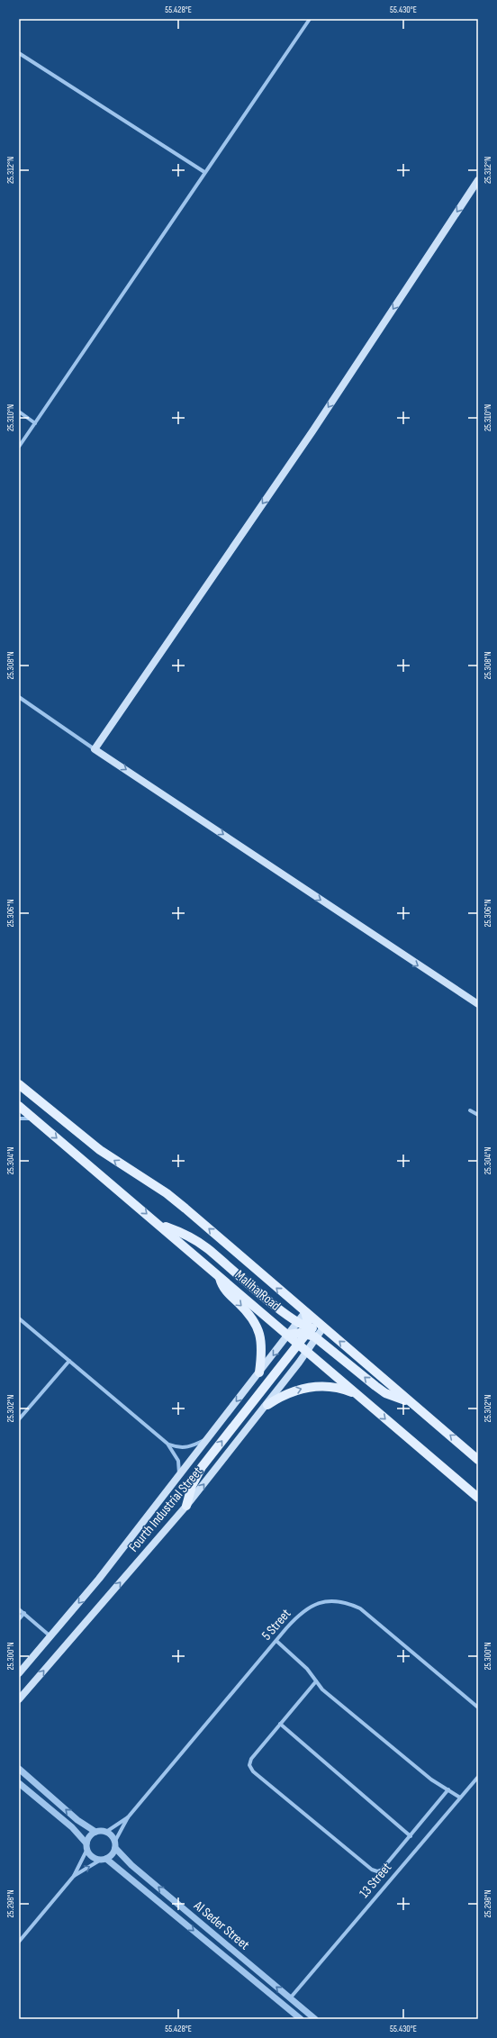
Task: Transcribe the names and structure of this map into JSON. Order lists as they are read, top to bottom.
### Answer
{
  "streets": {
    "main road": ["Maliha Road", "Fourth Industrial Street"],
    "street": ["5 Street", "13 Street", "Al Seder Street"]
  },
  "crossings": [
    ["Maliha Road", "Fourth Industrial Street"],
    ["5 Street", "Al Seder Street"],
    ["13 Street", "Al Seder Street"]
  ],
  "coordinates": [
    "55.428°E",
    "55.430°E",
    "25.312°N",
    "25.310°N",
    "25.308°N",
    "25.306°N",
    "25.304°N",
    "25.302°N",
    "25.300°N",
    "25.298°N"
  ]
}
